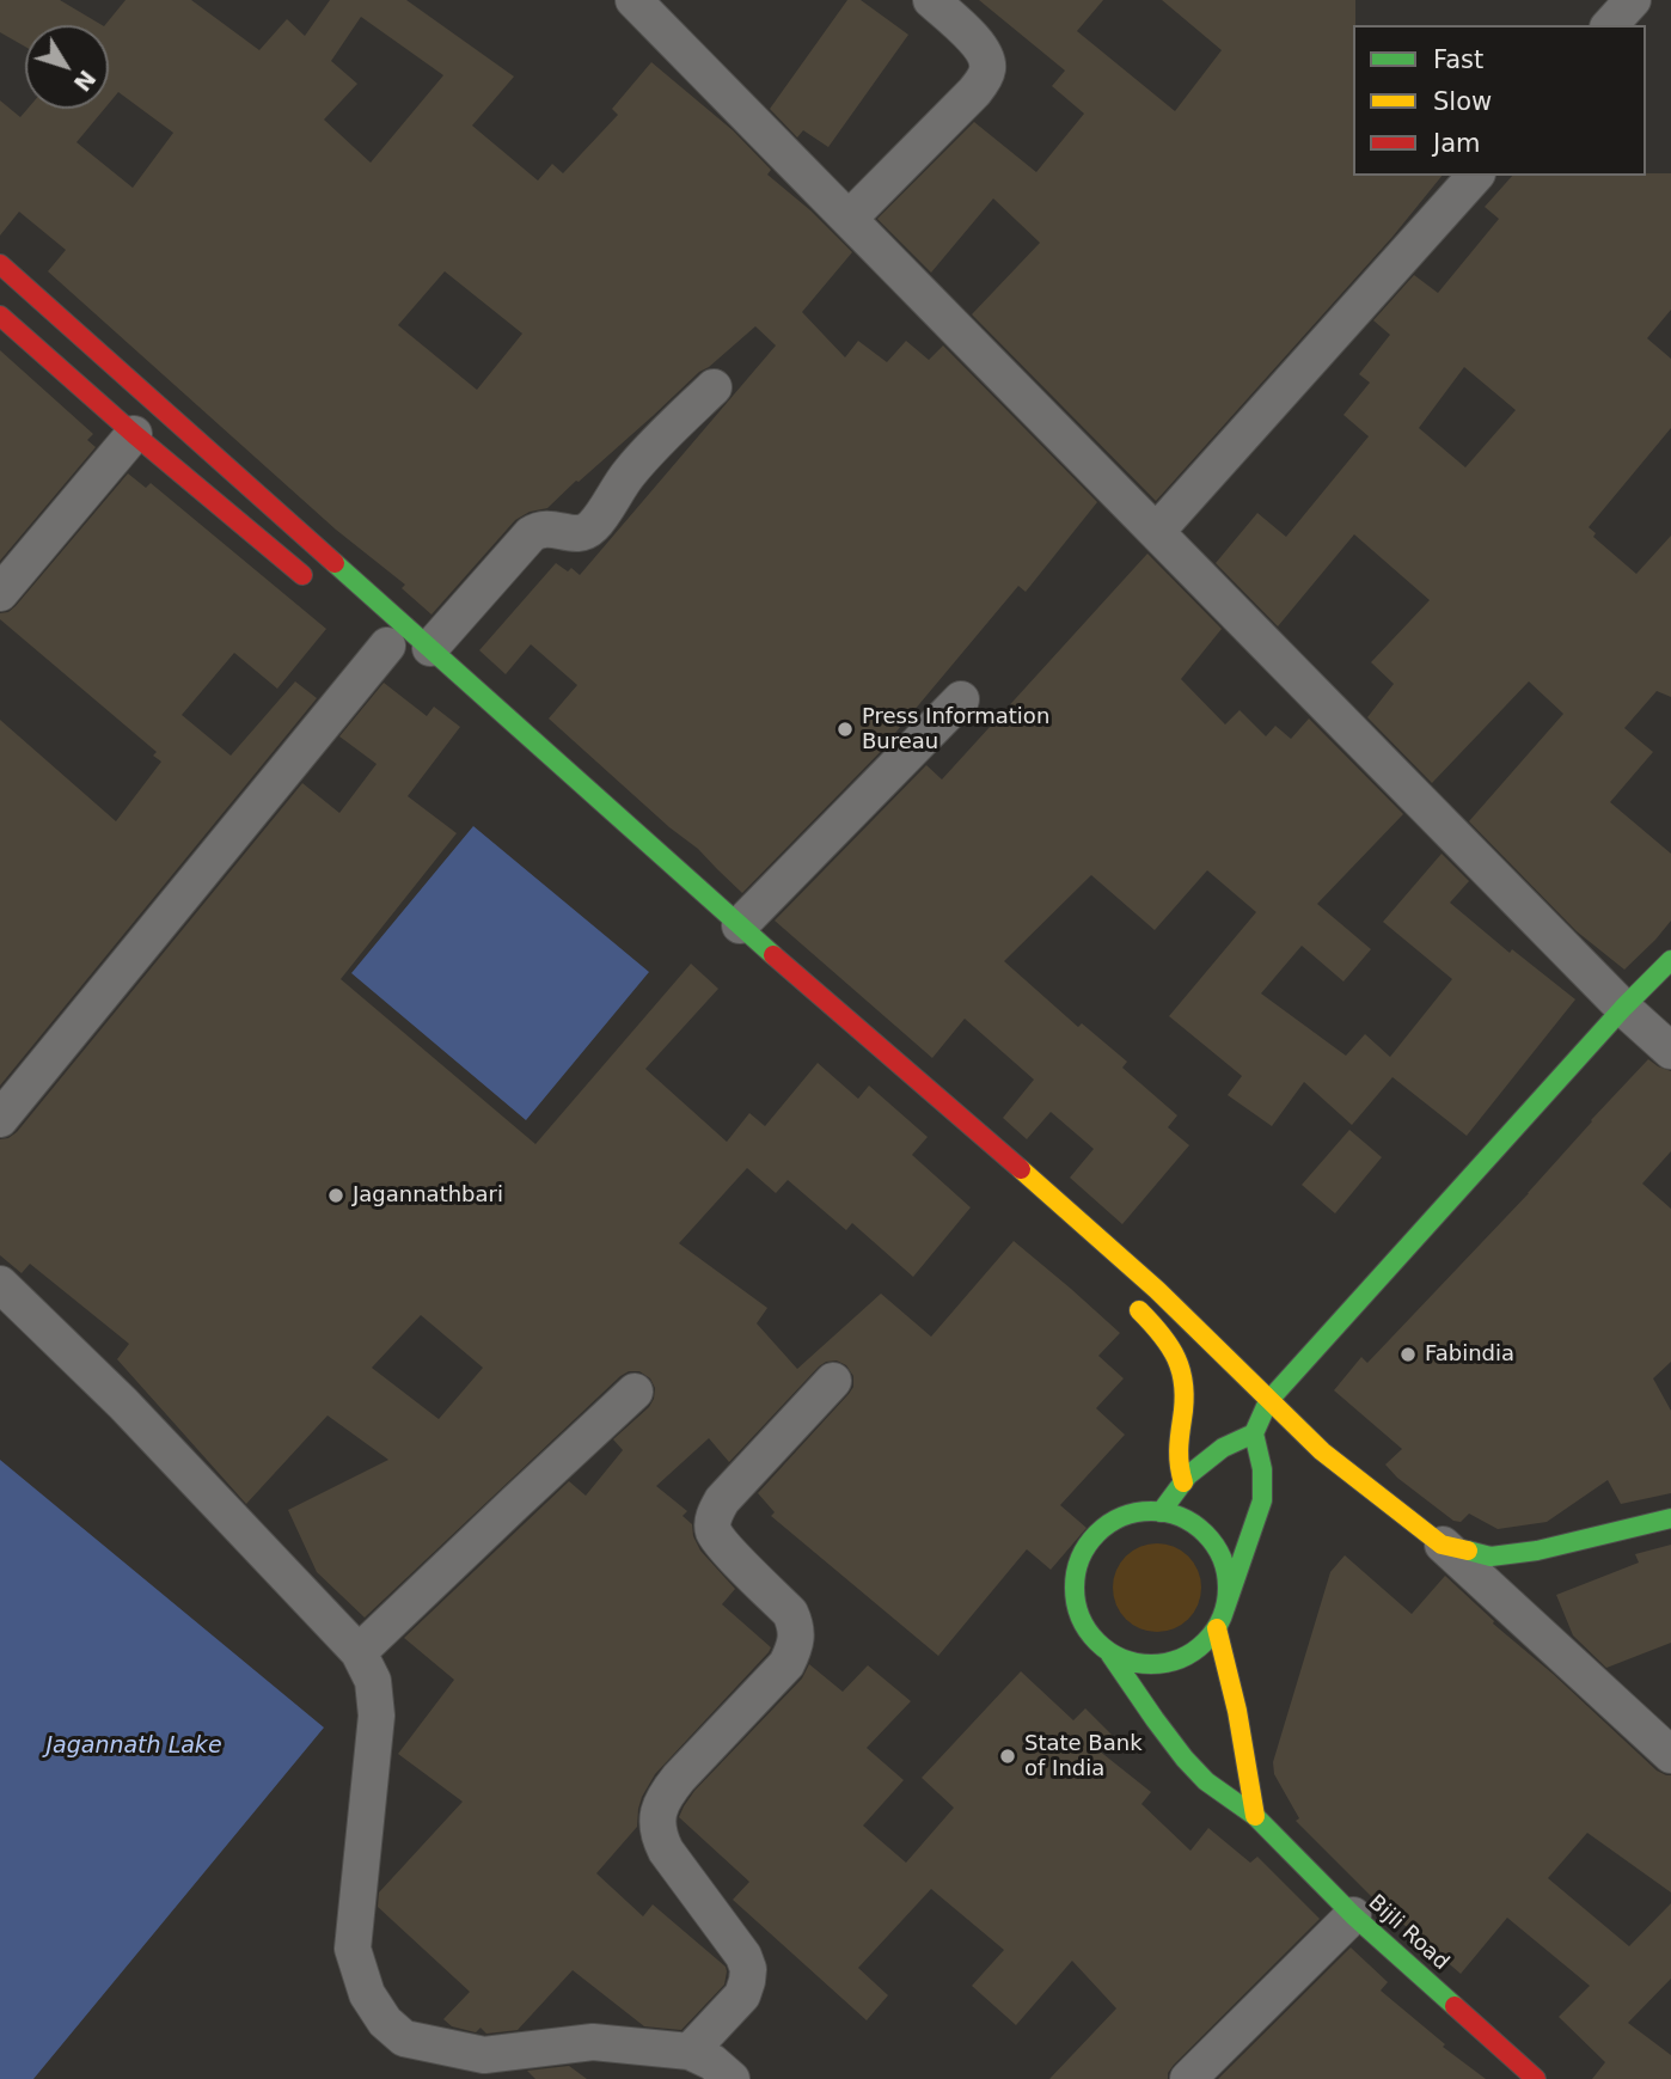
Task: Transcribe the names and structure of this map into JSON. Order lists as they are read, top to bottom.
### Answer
{
  "streets": {
    "street": ["Bijli Road"]
  },
  "water": ["Jagannath Lake"],
  "places": [
    "Press Information Bureau",
    "Jagannathbari",
    "Fabindia",
    "State Bank of India"
  ],
  "legend": ["Fast", "Slow", "Jam"],
  "north": "bottom right"
}
